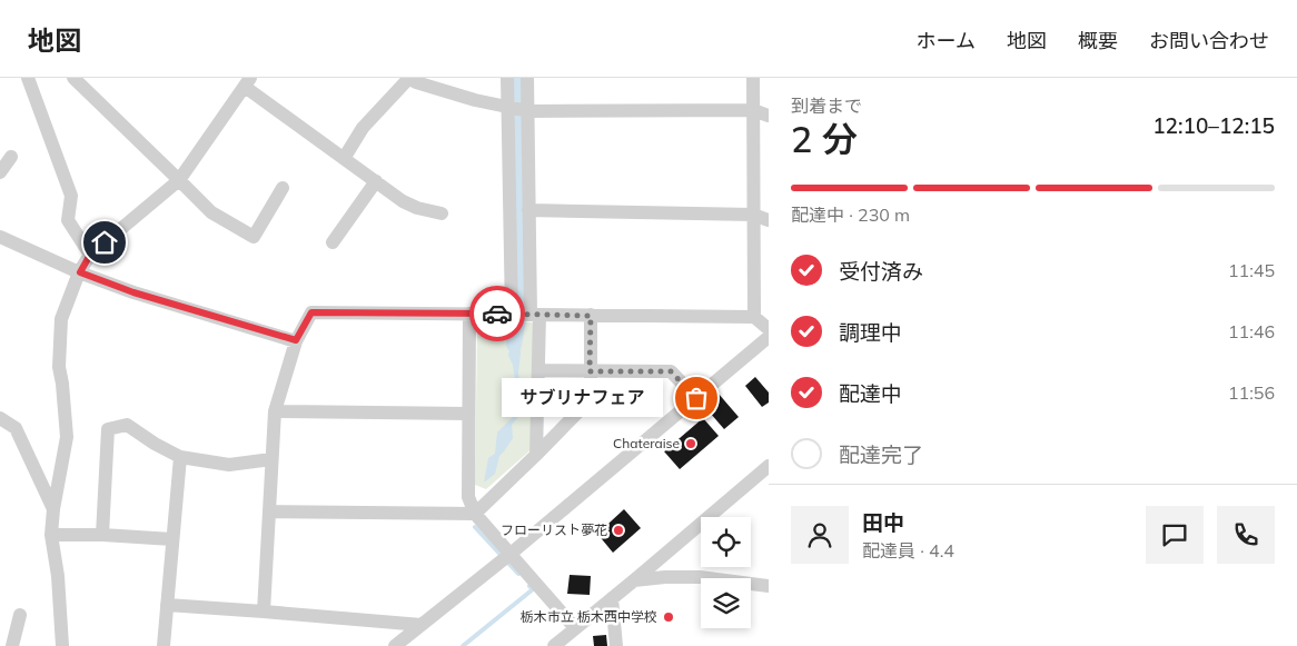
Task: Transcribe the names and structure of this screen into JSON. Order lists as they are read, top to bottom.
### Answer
{
  "places": [
    "サブリナフェア",
    "Chateraise",
    "フローリスト夢花",
    "栃木市立 栃木西中学校"
  ],
  "page": {
    "header": "地図",
    "nav": [
      "ホーム",
      "地図",
      "概要",
      "お問い合わせ"
    ],
    "heading": ["2 分", "到着まで", "12:10–12:15"],
    "panel": ["田中", "配達員 · 4.4"],
    "bar": "配達中 · 230 m",
    "list": [
      ["受付済み", "11:45"],
      ["調理中", "11:46"],
      ["配達中", "11:56"],
      "配達完了"
    ],
    "bubble": "サブリナフェア"
  }
}
